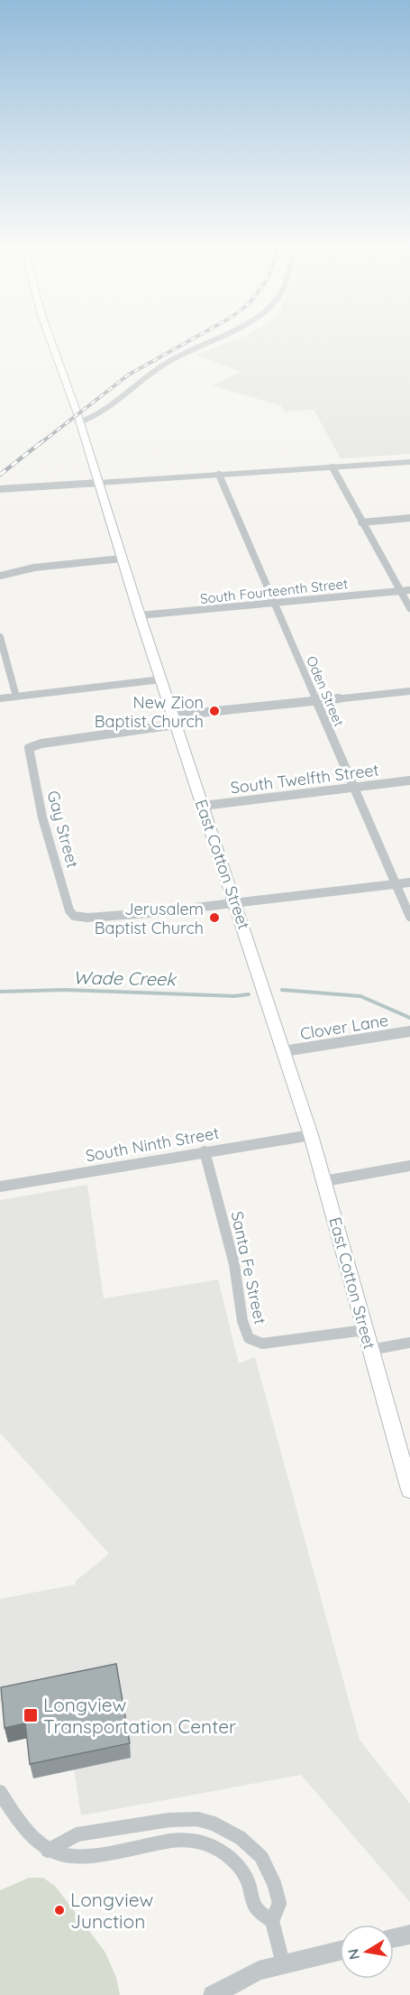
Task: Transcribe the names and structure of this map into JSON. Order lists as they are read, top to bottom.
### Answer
{
  "streets": {
    "main road": ["East Cotton Street"],
    "street": [
      "South Fourteenth Street",
      "Oden Street",
      "South Twelfth Street",
      "Gay Street",
      "Clover Lane",
      "South Ninth Street",
      "Santa Fe Street"
    ]
  },
  "crossings": [
    ["South Fourteenth Street", "Oden Street"],
    ["South Fourteenth Street", "East Cotton Street"],
    ["Oden Street", "South Twelfth Street"],
    ["South Twelfth Street", "East Cotton Street"],
    ["Gay Street", "East Cotton Street"],
    ["East Cotton Street", "Clover Lane"],
    ["East Cotton Street", "South Ninth Street"],
    ["East Cotton Street", "Santa Fe Street"],
    ["South Ninth Street", "Santa Fe Street"]
  ],
  "water": ["Wade Creek"],
  "places": {
    "other": ["New Zion Baptist Church", "Jerusalem Baptist Church", "Longview Junction"],
    "transit": ["Longview Transportation Center"]
  },
  "north": "left"
}
